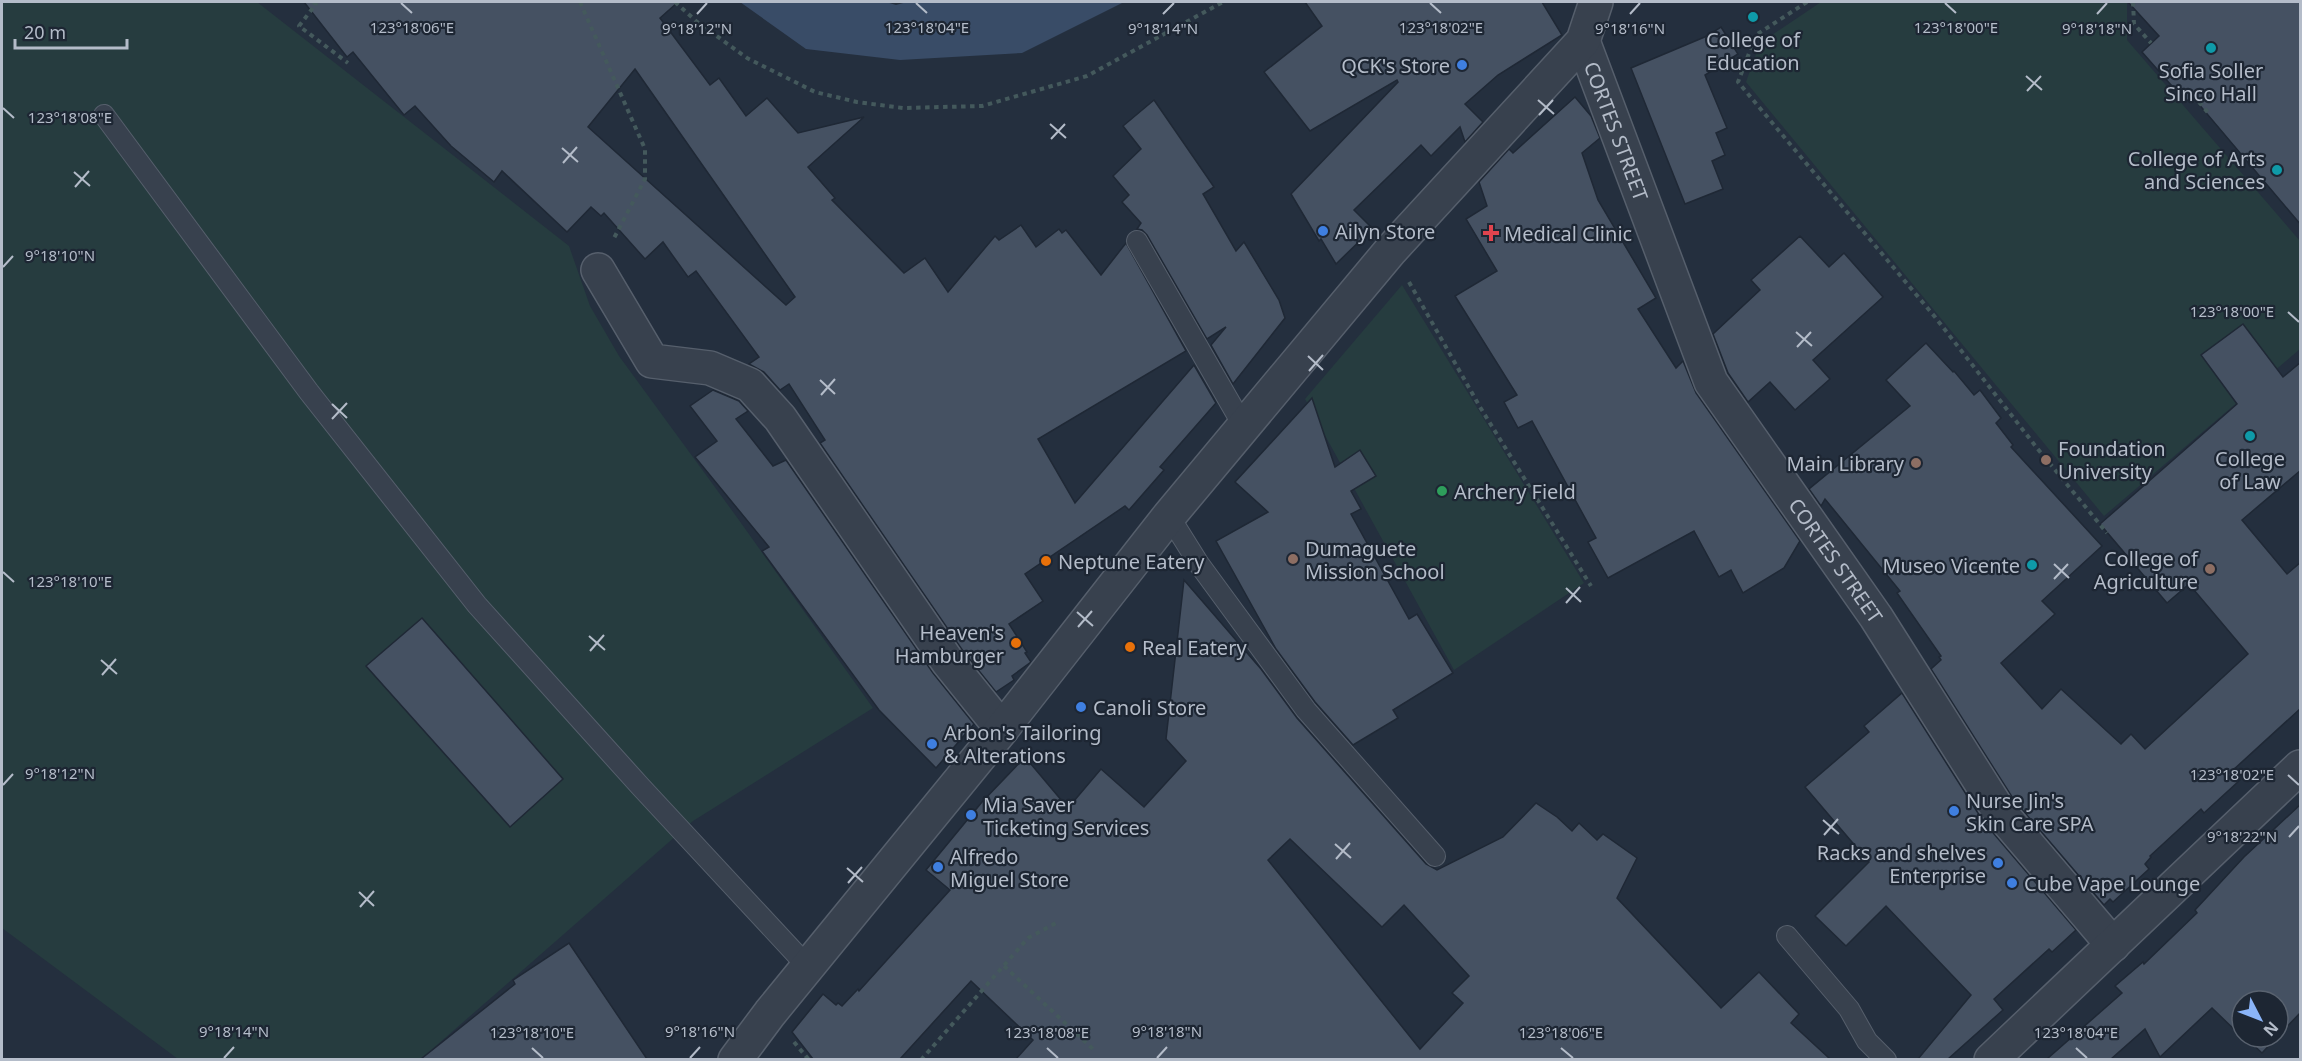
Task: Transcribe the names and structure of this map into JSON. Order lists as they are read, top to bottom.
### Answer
{
  "streets": {
    "street": ["CORTES STREET"]
  },
  "places": {
    "other": [
      "College of Education",
      "Sofia Soller Sinco Hall",
      "QCK's Store",
      "College of Arts and Sciences",
      "Ailyn Store",
      "College of Law",
      "Foundation University",
      "Main Library",
      "Archery Field",
      "Dumaguete Mission School",
      "Neptune Eatery",
      "Museo Vicente",
      "College of Agriculture",
      "Heaven's Hamburger",
      "Real Eatery",
      "Canoli Store",
      "Arbon's Tailoring & Alterations",
      "Nurse Jin's Skin Care SPA",
      "Mia Saver Ticketing Services",
      "Racks and shelves Enterprise",
      "Alfredo Miguel Store",
      "Cube Vape Lounge"
    ],
    "health": ["Medical Clinic"]
  },
  "scale_bar": "20 m",
  "north": "bottom right",
  "coordinates": [
    "123°18'00\"E",
    "123°18'06\"E",
    "123°18'04\"E",
    "123°18'02\"E",
    "9°18'12\"N",
    "9°18'14\"N",
    "9°18'16\"N",
    "9°18'18\"N",
    "123°18'08\"E",
    "9°18'10\"N",
    "123°18'10\"E",
    "9°18'22\"N"
  ]
}
